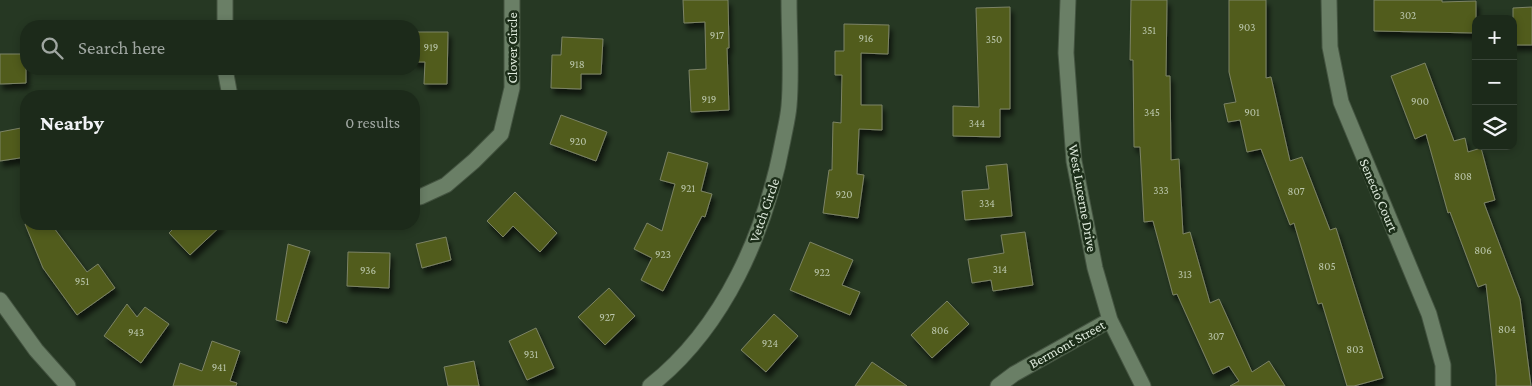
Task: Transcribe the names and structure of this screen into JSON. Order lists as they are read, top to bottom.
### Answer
{
  "streets": {
    "street": [
      "Clover Circle",
      "Senecio Court",
      "West Lucerne Drive",
      "Vetch Circle",
      "Bermont Street"
    ]
  },
  "crossings": [
    ["West Lucerne Drive", "Bermont Street"]
  ],
  "house_numbers": [
    "302",
    "903",
    "351",
    "917",
    "916",
    "350",
    "919",
    "918",
    "919",
    "900",
    "345",
    "901",
    "344",
    "920",
    "808",
    "921",
    "333",
    "807",
    "920",
    "334",
    "806",
    "923",
    "805",
    "314",
    "936",
    "922",
    "313",
    "951",
    "927",
    "804",
    "806",
    "943",
    "307",
    "924",
    "803",
    "931",
    "941"
  ],
  "page": {
    "map_buttons": ["+", "−"],
    "search": "Search here",
    "heading": ["Nearby", "0 results"]
  }
}
